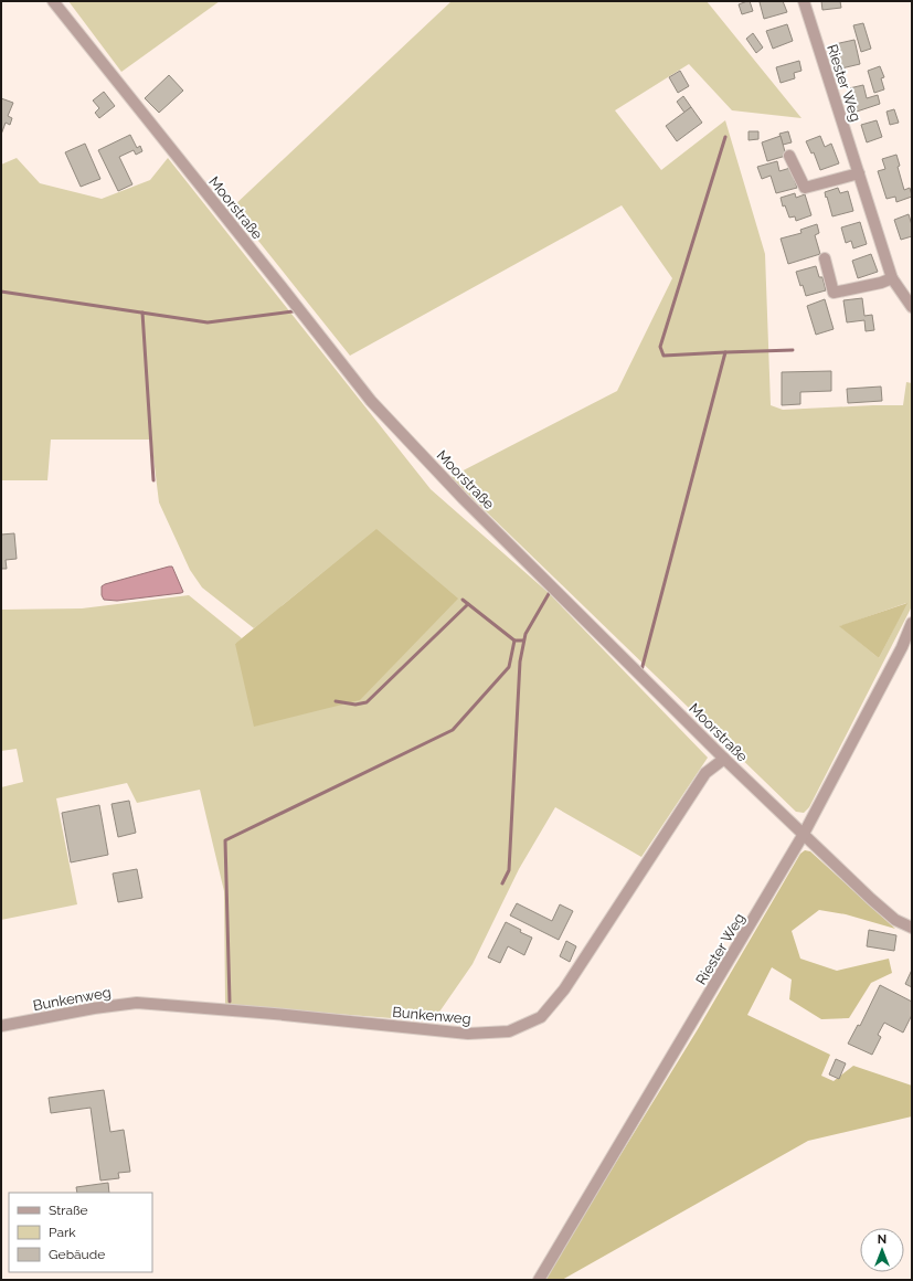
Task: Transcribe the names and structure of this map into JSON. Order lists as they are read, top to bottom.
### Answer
{
  "streets": {
    "street": ["Riester Weg", "Moorstraße", "Bunkenweg"]
  },
  "crossings": [
    ["Riester Weg", "Moorstraße"],
    ["Moorstraße", "Bunkenweg"]
  ],
  "legend": ["Straße", "Park", "Gebäude"],
  "north": "top"
}
